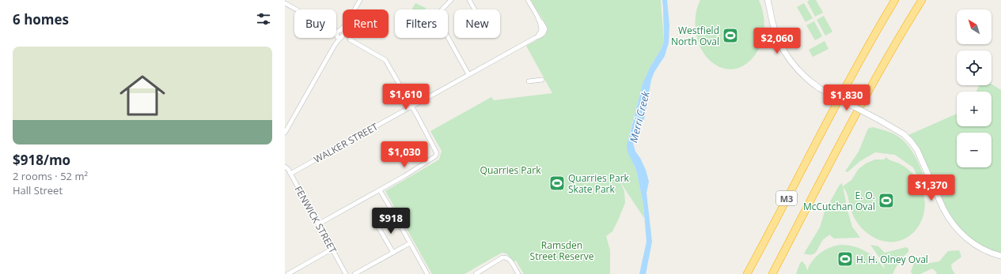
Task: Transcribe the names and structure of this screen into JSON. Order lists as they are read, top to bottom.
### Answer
{
  "streets": {
    "highway": ["M3"],
    "street": ["WALKER STREET", "FENWICK STREET"]
  },
  "crossings": [
    ["WALKER STREET", "FENWICK STREET"]
  ],
  "water": ["Merri Creek"],
  "parks": ["Quarries Park", "Ramsden Street Reserve"],
  "places": {
    "sports": [
      "Westfield North Oval",
      "Quarries Park Skate Park",
      "E. O. McCutchan Oval",
      "H. H. Olney Oval"
    ]
  },
  "north": "top left",
  "page": {
    "heading": "6 homes",
    "map_buttons": ["+", "−"],
    "chip": [
      "Buy",
      "Rent",
      "Filters",
      "New"
    ],
    "price": [
      "$2,060",
      "$1,610",
      "$1,830",
      "$1,030",
      "$1,370",
      "$918"
    ],
    "list": [
      {
        "name": "$918/mo",
        "note": "2 rooms · 52 m² · Hall Street"
      }
    ]
  }
}
